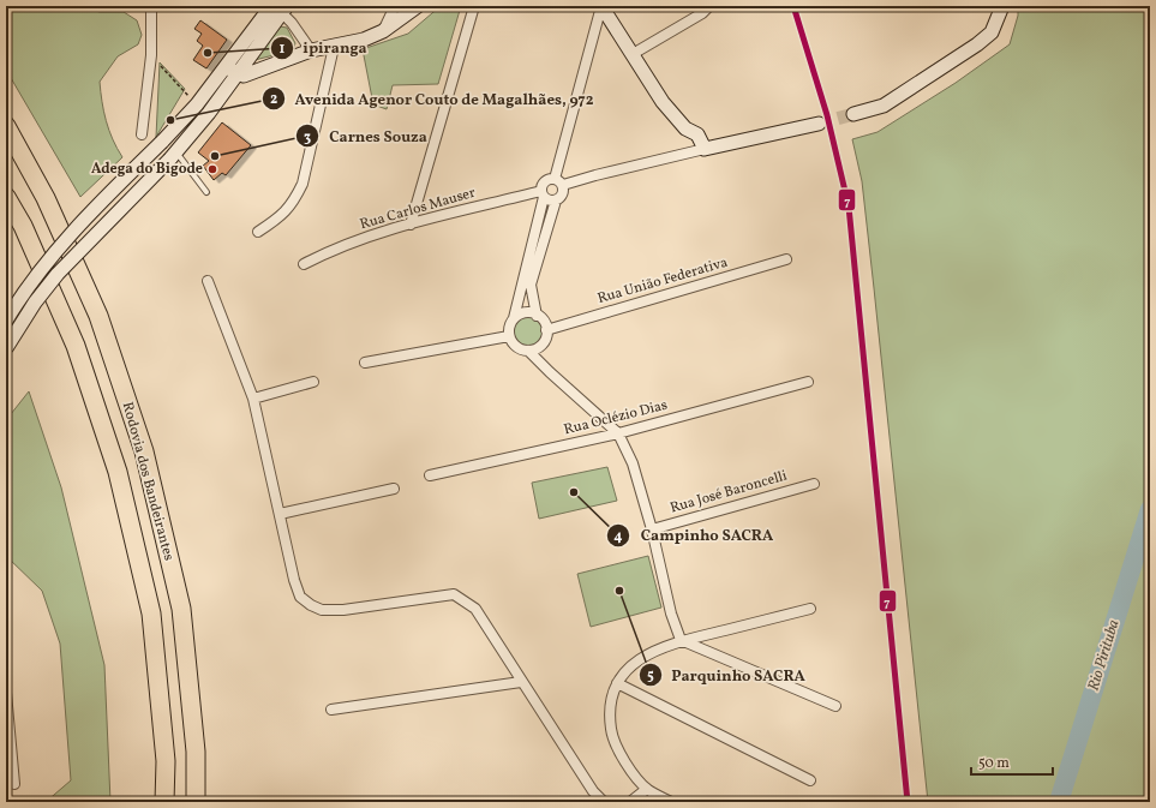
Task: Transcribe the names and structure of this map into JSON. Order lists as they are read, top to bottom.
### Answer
{
  "streets": {
    "highway": ["Rodovia dos Bandeirantes"],
    "street": [
      "Rua Carlos Mauser",
      "Rua União Federativa",
      "Rua Oclézio Dias",
      "Rua José Baroncelli"
    ]
  },
  "water": ["Rio Pirituba"],
  "places": [
    "ipiranga",
    "Avenida Agenor Couto de Magalhães, 972",
    "Carnes Souza",
    "Adega do Bigode",
    "Campinho SACRA",
    "Parquinho SACRA"
  ],
  "lines": ["transit line 7"],
  "scale_bar": "50 m"
}
